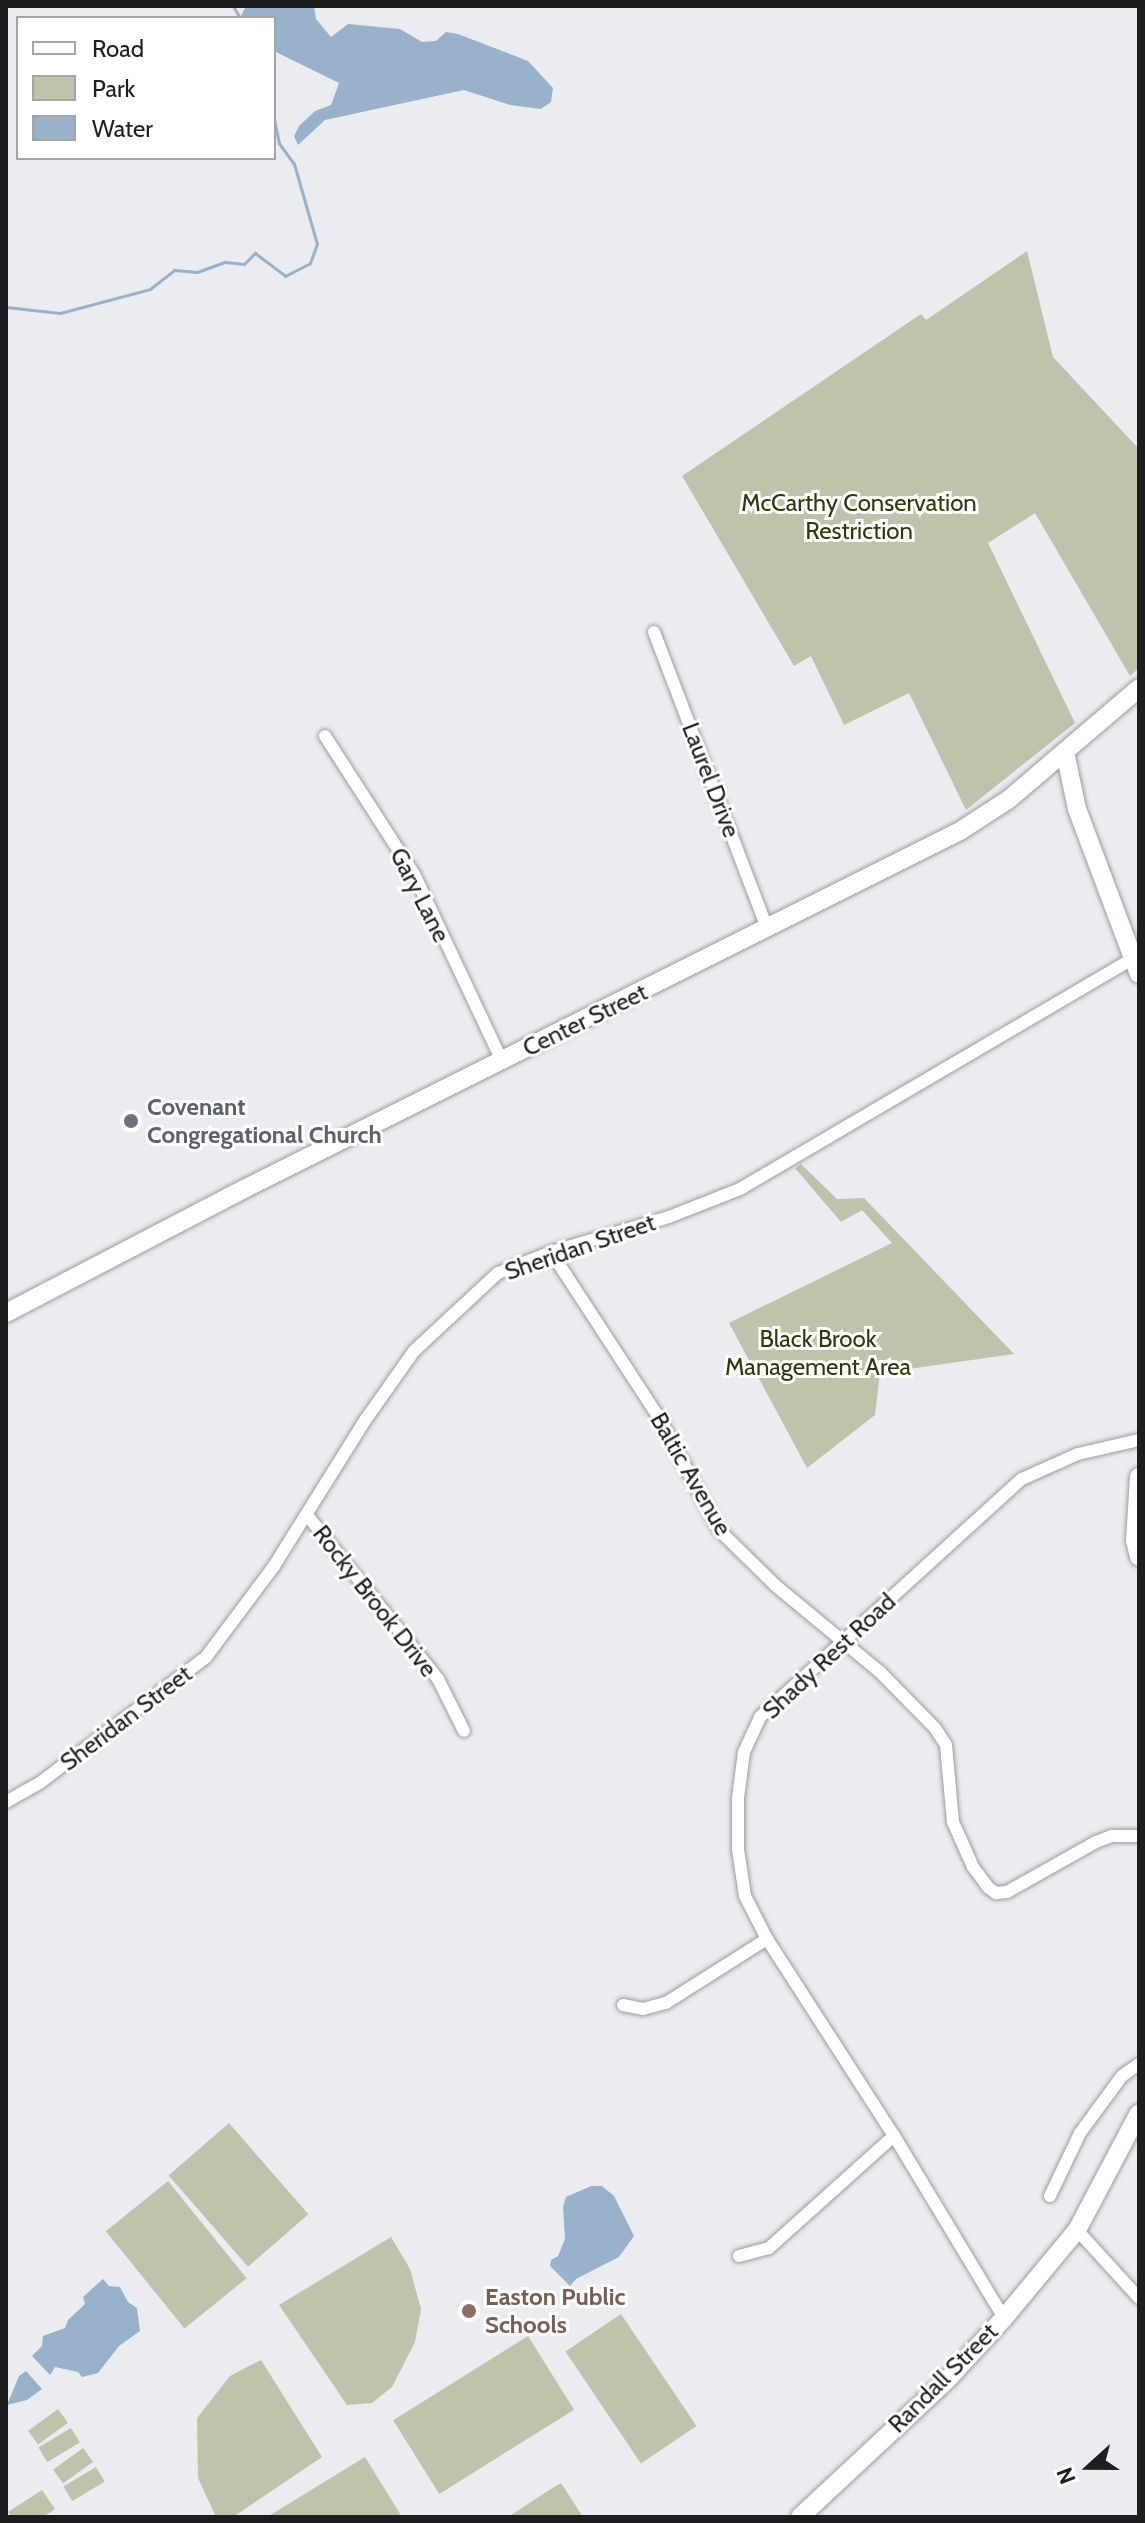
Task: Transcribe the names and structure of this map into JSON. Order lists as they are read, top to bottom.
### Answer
{
  "streets": {
    "main road": ["Center Street", "Randall Street"],
    "street": [
      "Laurel Drive",
      "Gary Lane",
      "Sheridan Street",
      "Baltic Avenue",
      "Rocky Brook Drive",
      "Shady Rest Road"
    ]
  },
  "crossings": [
    ["Laurel Drive", "Center Street"],
    ["Gary Lane", "Center Street"],
    ["Sheridan Street", "Baltic Avenue"],
    ["Sheridan Street", "Rocky Brook Drive"],
    ["Baltic Avenue", "Shady Rest Road"],
    ["Shady Rest Road", "Randall Street"]
  ],
  "parks": ["McCarthy Conservation Restriction", "Black Brook Management Area"],
  "places": ["Covenant Congregational Church", "Easton Public Schools"],
  "legend": ["Road", "Park", "Water"],
  "north": "left"
}
